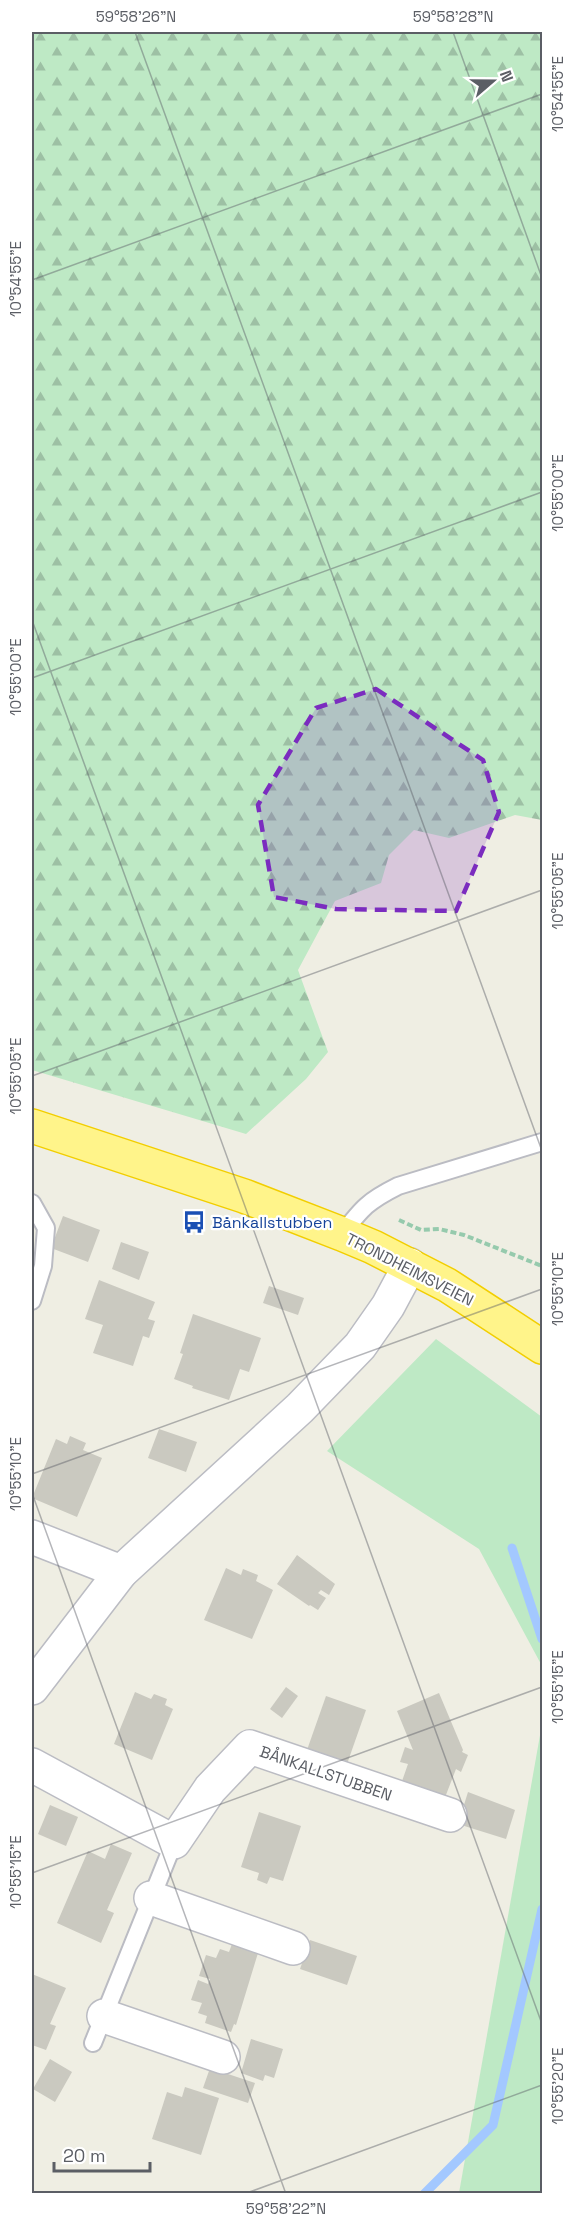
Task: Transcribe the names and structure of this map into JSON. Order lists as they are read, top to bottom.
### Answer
{
  "streets": {
    "highway": ["TRONDHEIMSVEIEN"],
    "street": ["BÅNKALLSTUBBEN"]
  },
  "places": {
    "bus stop": ["Bånkallstubben"]
  },
  "scale_bar": "20 m",
  "north": "right",
  "coordinates": [
    "59°58'26\"N",
    "59°58'28\"N",
    "10°54'55\"E",
    "10°55'00\"E",
    "10°55'05\"E",
    "10°55'10\"E",
    "10°55'15\"E",
    "10°55'20\"E",
    "59°58'22\"N"
  ]
}
